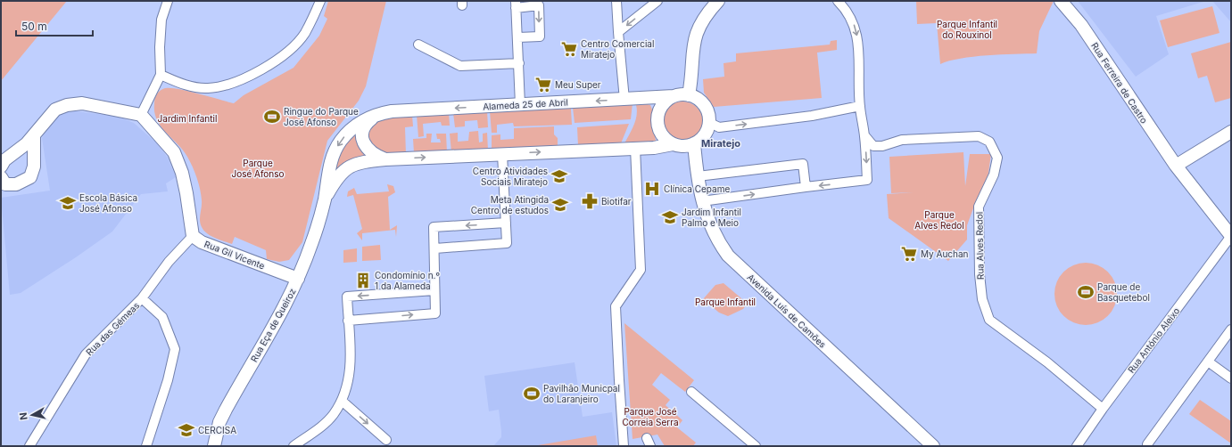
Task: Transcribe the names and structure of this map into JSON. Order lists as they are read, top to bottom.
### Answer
{
  "streets": {
    "main road": [
      "Rua Ferreira de Castro",
      "Alameda 25 de Abril",
      "Rua Gil Vicente",
      "Avenida Luís de Camões",
      "Rua Eça de Queiroz"
    ],
    "street": ["Rua Alves Redol", "Rua das Gémeas", "Rua António Aleixo"]
  },
  "crossings": [
    ["Rua Ferreira de Castro", "Rua António Aleixo"],
    ["Alameda 25 de Abril", "Avenida Luís de Camões"],
    ["Alameda 25 de Abril", "Rua Eça de Queiroz"],
    ["Rua Alves Redol", "Rua António Aleixo"],
    ["Rua Gil Vicente", "Rua Eça de Queiroz"],
    ["Rua Gil Vicente", "Rua das Gémeas"]
  ],
  "districts": ["Miratejo"],
  "parks": [
    "Parque Infantil do Rouxinol",
    "Jardim Infantil",
    "Parque José Afonso",
    "Parque Alves Redol",
    "Parque Infantil",
    "Parque José Correia Serra"
  ],
  "places": {
    "supermarket": ["Centro Comercial Miratejo", "Meu Super", "My Auchan"],
    "sports": ["Ringue do Parque José Afonso", "Parque de Basquetebol", "Pavilhão Municpal do Laranjeiro"],
    "school or university": [
      "Centro Atividades Sociais Miratejo",
      "Escola Básica José Afonso",
      "Meta Atingida Centro de estudos",
      "Jardim Infantil Palmo e Meio",
      "CERCISA"
    ],
    "hospital": ["Clínica Cepame"],
    "pharmacy": ["Biotifar"],
    "building": ["Condomínio n.º 1 da Alameda"]
  },
  "scale_bar": "50 m",
  "north": "left"
}
